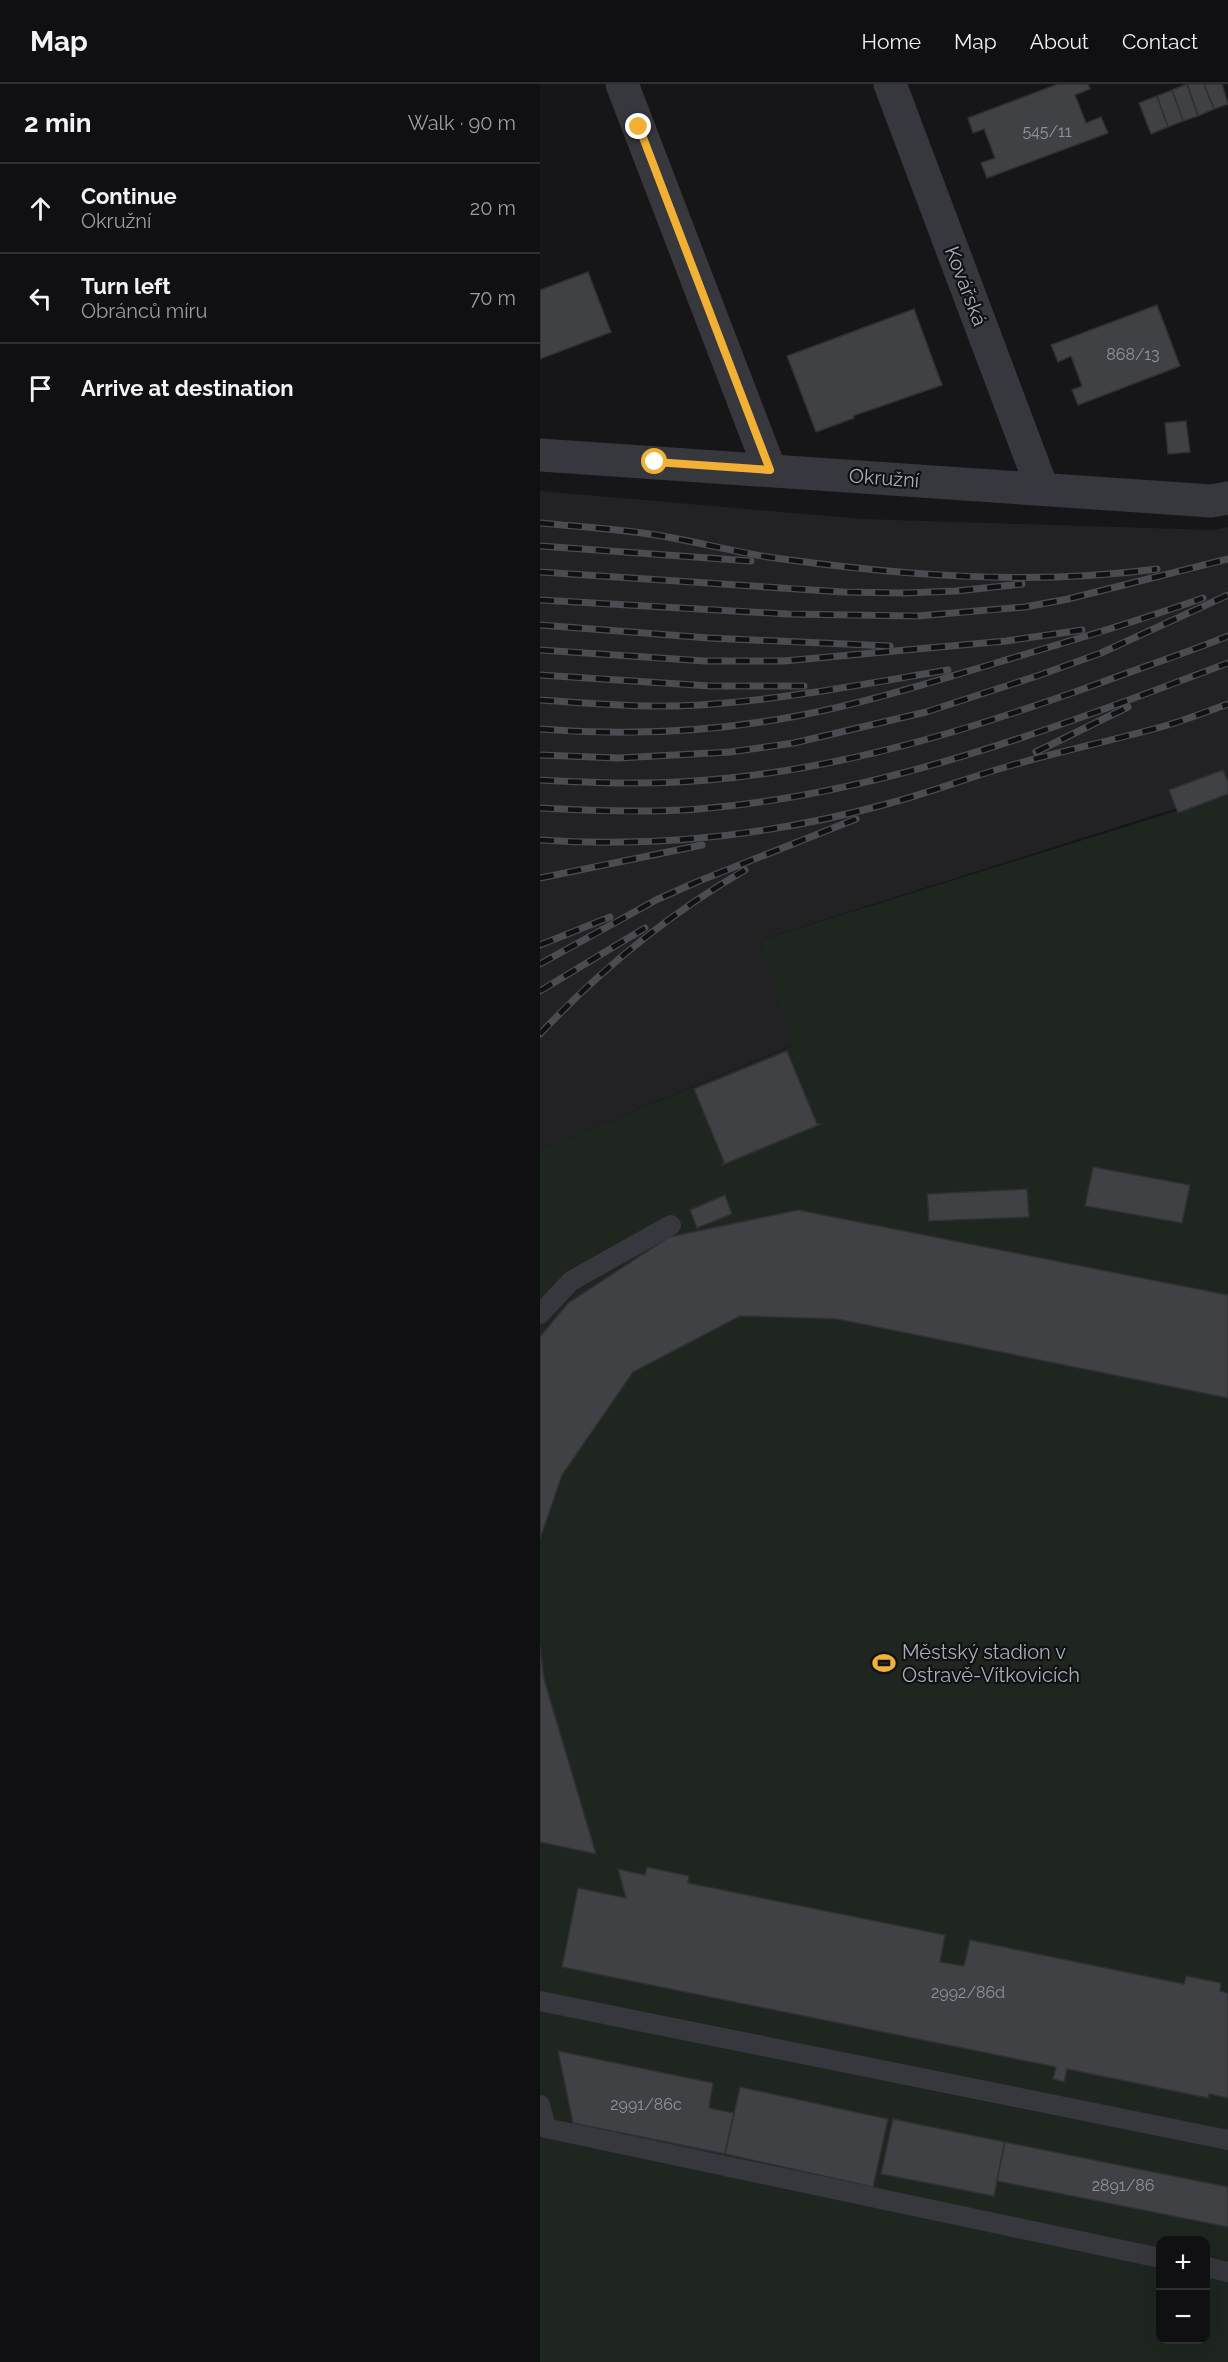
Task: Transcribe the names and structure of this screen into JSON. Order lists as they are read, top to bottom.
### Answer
{
  "streets": {
    "street": ["Kovářská", "Okružní"]
  },
  "crossings": [
    ["Kovářská", "Okružní"]
  ],
  "places": {
    "sports": ["Městský stadion v Ostravě-Vítkovicích"]
  },
  "house_numbers": [
    "545/11",
    "868/13",
    "2992/86d",
    "2991/86c",
    "2891/86"
  ],
  "page": {
    "header": "Map",
    "nav": [
      "Home",
      "Map",
      "About",
      "Contact"
    ],
    "heading": ["2 min", "Walk · 90 m"],
    "list": [
      ["Continue", "Okružní", "20 m"],
      ["Turn left", "Obránců míru", "70 m"],
      "Arrive at destination"
    ],
    "map_buttons": ["+", "−"]
  }
}
